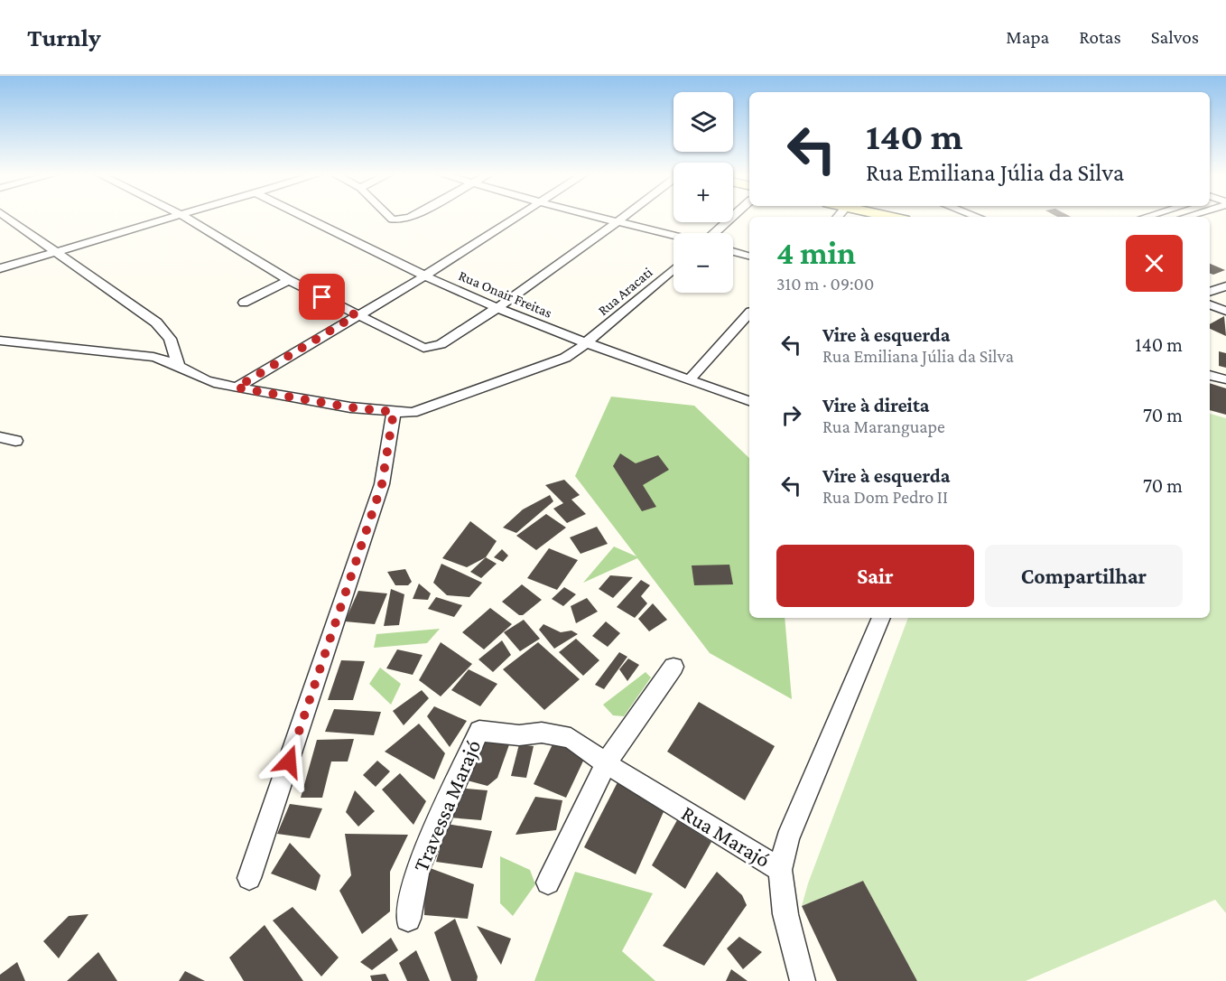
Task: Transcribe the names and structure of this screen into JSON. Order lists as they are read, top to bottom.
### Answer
{
  "streets": {
    "street": [
      "Rua Aracati",
      "Rua Onair Freitas",
      "Travessa Marajó",
      "Rua Marajó"
    ]
  },
  "crossings": [
    ["Rua Aracati", "Rua Onair Freitas"],
    ["Travessa Marajó", "Rua Marajó"]
  ],
  "page": {
    "header": "Turnly",
    "nav": ["Mapa", "Rotas", "Salvos"],
    "map_buttons": ["+", "−"],
    "turn": ["140 m", "Rua Emiliana Júlia da Silva"],
    "heading": ["4 min", "310 m · 09:00"],
    "list": [
      {
        "name": "Vire à esquerda",
        "note": "Rua Emiliana Júlia da Silva",
        "value": "140 m"
      },
      {
        "name": "Vire à direita",
        "note": "Rua Maranguape",
        "value": "70 m"
      },
      {
        "name": "Vire à esquerda",
        "note": "Rua Dom Pedro II",
        "value": "70 m"
      }
    ],
    "buttons": ["Sair", "Compartilhar"]
  }
}
